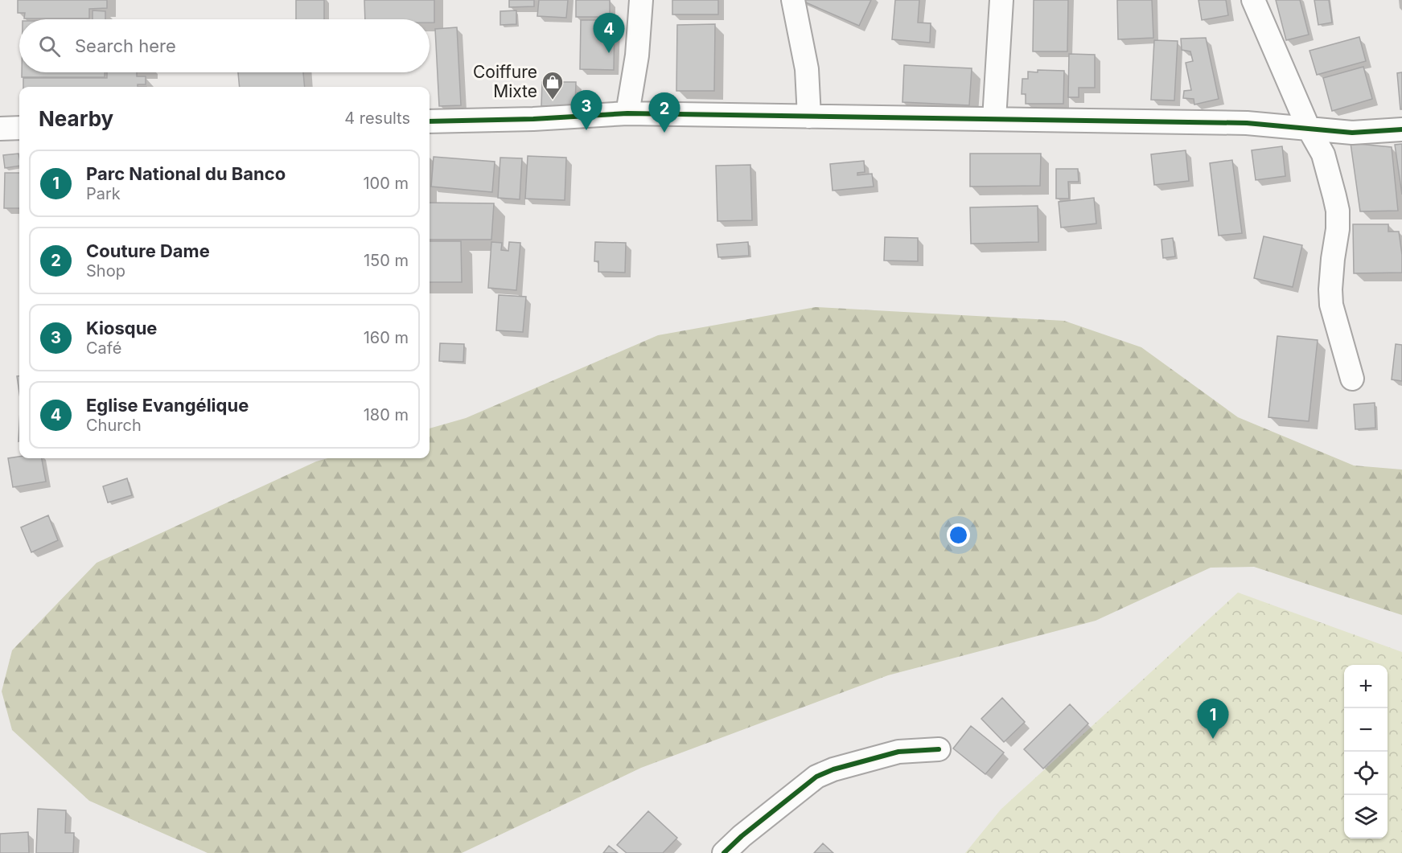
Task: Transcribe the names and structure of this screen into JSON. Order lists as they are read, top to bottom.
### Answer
{
  "places": {
    "shop": ["Coiffure Mixte"]
  },
  "page": {
    "pins": [
      "4",
      "3",
      "2",
      "1"
    ],
    "search": "Search here",
    "heading": ["Nearby", "4 results"],
    "list": [
      {
        "mark": "1",
        "name": "Parc National du Banco",
        "note": "Park",
        "value": "100 m"
      },
      {
        "mark": "2",
        "name": "Couture Dame",
        "note": "Shop",
        "value": "150 m"
      },
      {
        "mark": "3",
        "name": "Kiosque",
        "note": "Café",
        "value": "160 m"
      },
      {
        "mark": "4",
        "name": "Eglise Evangélique",
        "note": "Church",
        "value": "180 m"
      }
    ],
    "map_buttons": ["+", "−"]
  }
}
